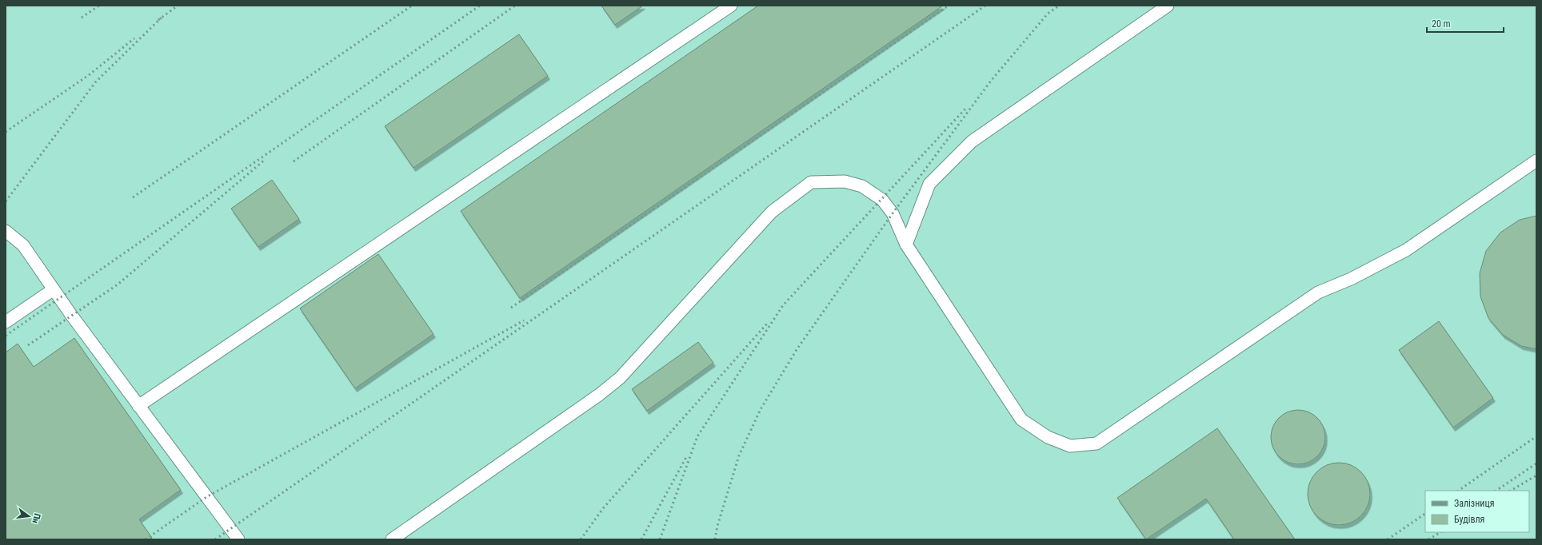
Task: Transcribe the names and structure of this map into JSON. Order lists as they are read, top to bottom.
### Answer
{
  "legend": ["Залізниця", "Будівля"],
  "scale_bar": "20 m",
  "north": "right"
}
